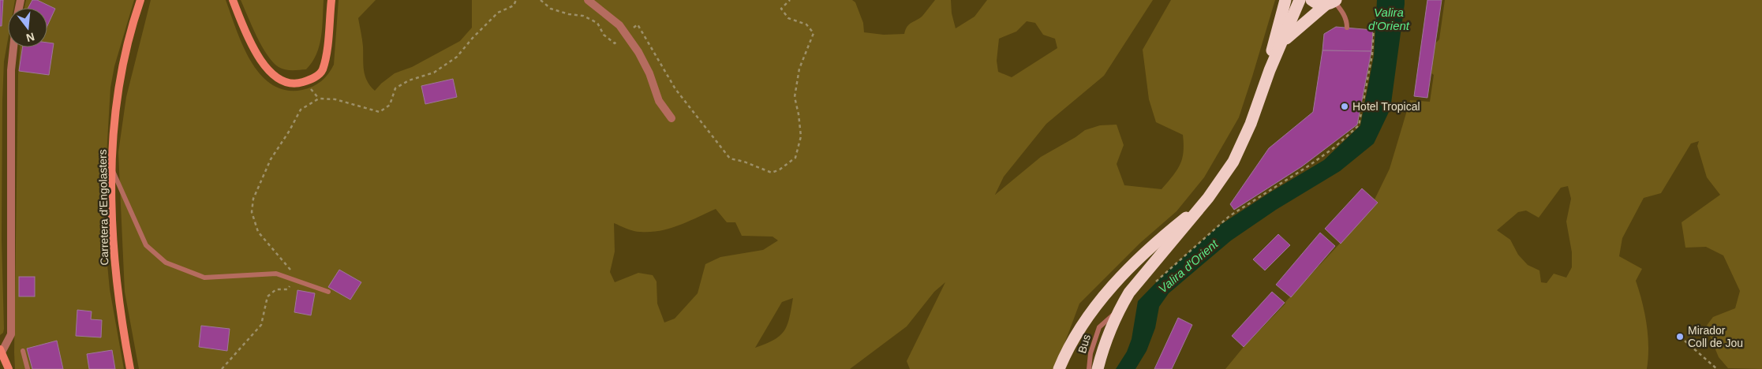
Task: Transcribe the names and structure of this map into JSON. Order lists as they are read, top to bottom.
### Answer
{
  "streets": {
    "main road": ["Carretera d'Engolasters"],
    "lane": ["Bus"]
  },
  "water": ["Valira d'Orient"],
  "places": ["Hotel Tropical", "Mirador Coll de Jou"],
  "north": "bottom"
}
